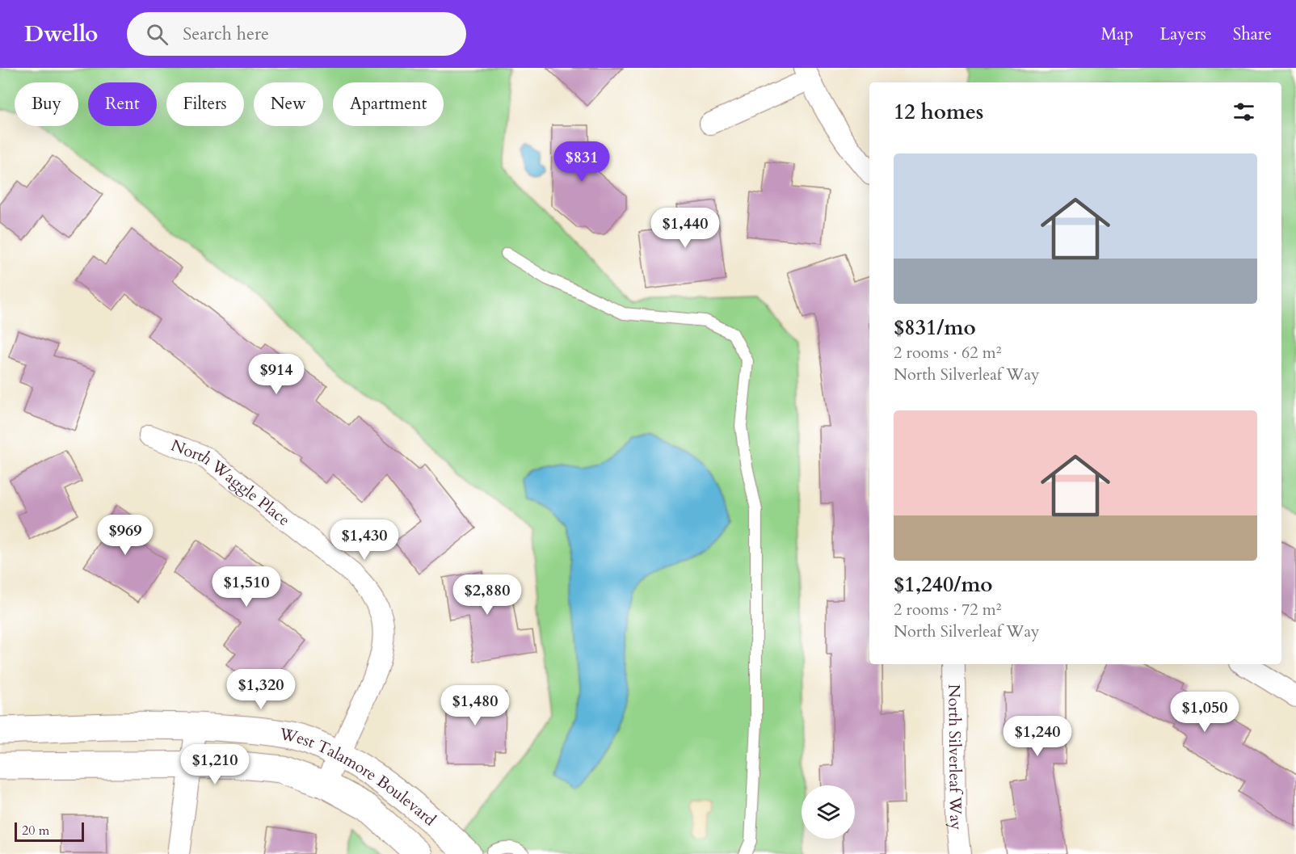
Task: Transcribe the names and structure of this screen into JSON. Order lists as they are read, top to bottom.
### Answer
{
  "streets": {
    "street": ["North Waggle Place", "North Silverleaf Way", "West Talamore Boulevard"]
  },
  "crossings": [
    ["North Waggle Place", "West Talamore Boulevard"]
  ],
  "scale_bar": "20 m",
  "page": {
    "header": "Dwello",
    "search": "Search here",
    "nav": ["Map", "Layers", "Share"],
    "chip": [
      "Buy",
      "Rent",
      "Filters",
      "New",
      "Apartment"
    ],
    "heading": "12 homes",
    "list": [
      {
        "name": "$831/mo",
        "note": "2 rooms · 62 m² · North Silverleaf Way"
      },
      {
        "name": "$1,240/mo",
        "note": "2 rooms · 72 m² · North Silverleaf Way"
      }
    ],
    "price": [
      "$831",
      "$1,440",
      "$914",
      "$969",
      "$1,430",
      "$1,510",
      "$2,880",
      "$1,320",
      "$1,480",
      "$1,050",
      "$1,240",
      "$1,210"
    ],
    "scale": "20 m"
  }
}
